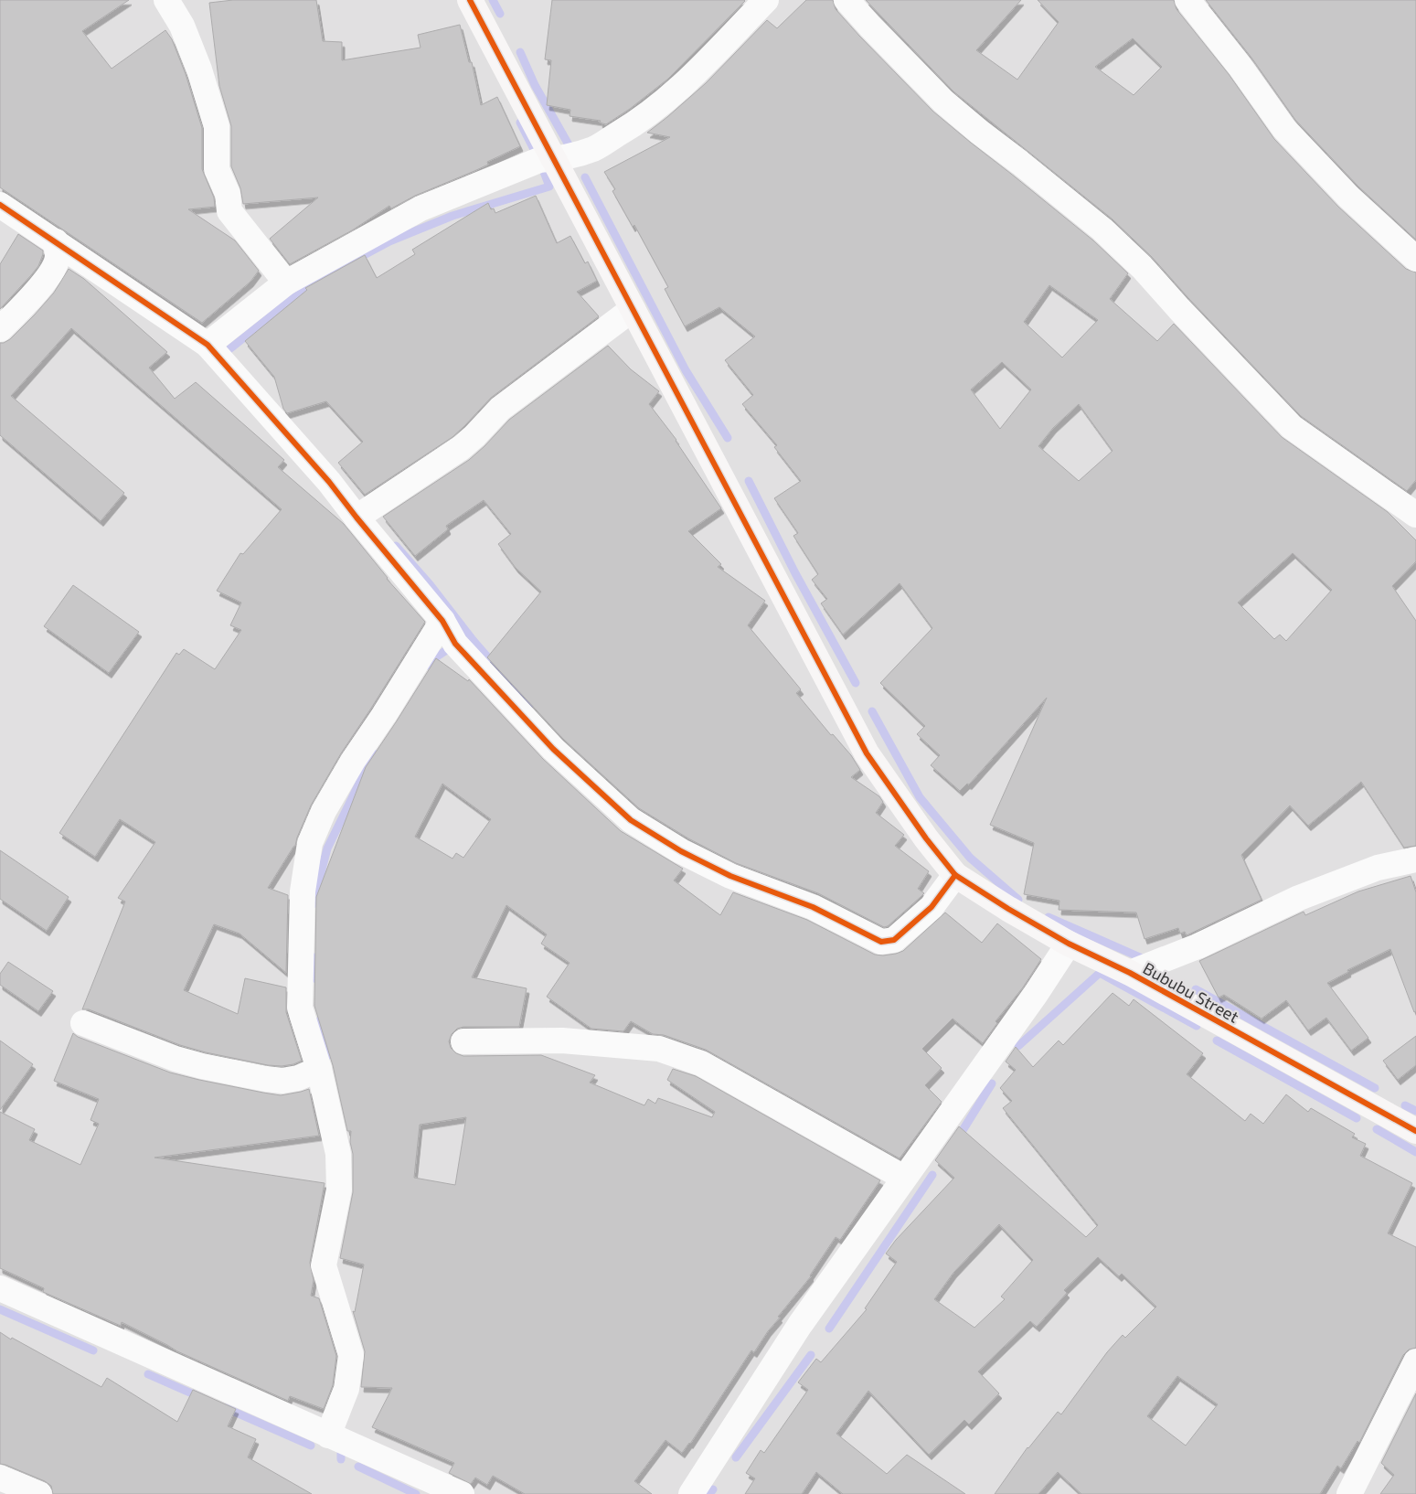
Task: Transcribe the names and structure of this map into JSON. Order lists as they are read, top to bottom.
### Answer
{
  "streets": {
    "street": ["Bububu Street"]
  }
}
